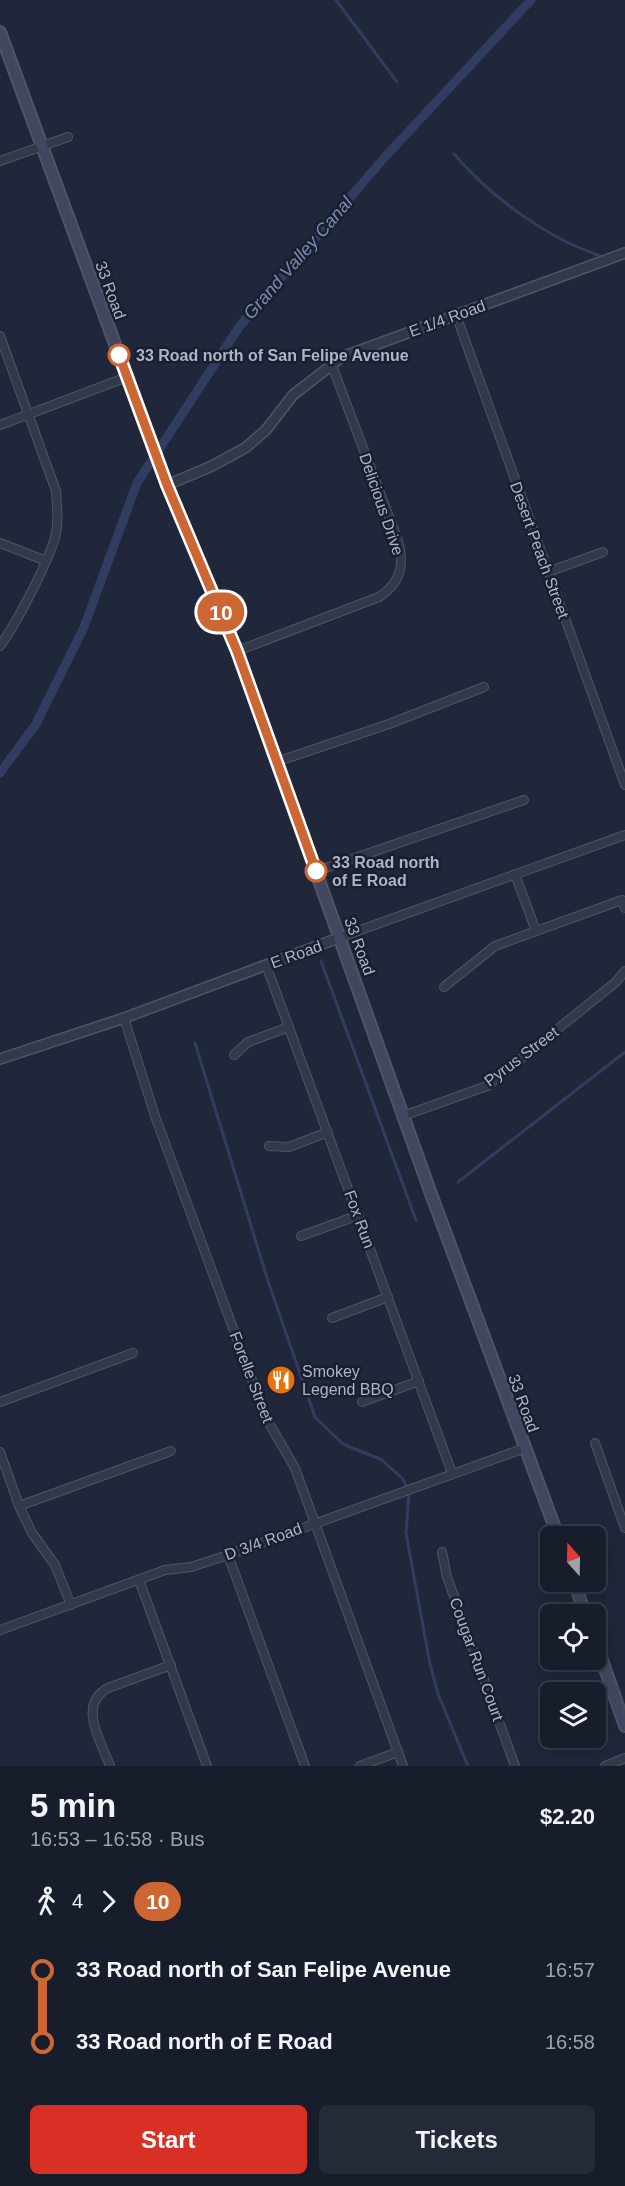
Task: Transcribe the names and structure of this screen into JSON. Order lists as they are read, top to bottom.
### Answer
{
  "streets": {
    "main road": ["33 Road"],
    "street": [
      "E 1/4 Road",
      "Delicious Drive",
      "Desert Peach Street",
      "E Road",
      "Pyrus Street",
      "Fox Run",
      "Forelle Street",
      "D 3/4 Road",
      "Cougar Run Court"
    ]
  },
  "crossings": [
    ["33 Road", "E 1/4 Road"],
    ["33 Road", "Delicious Drive"],
    ["33 Road", "E Road"],
    ["33 Road", "Pyrus Street"],
    ["33 Road", "D 3/4 Road"],
    ["E 1/4 Road", "Delicious Drive"],
    ["E 1/4 Road", "Desert Peach Street"],
    ["E Road", "Fox Run"],
    ["E Road", "Forelle Street"],
    ["Fox Run", "D 3/4 Road"],
    ["Forelle Street", "D 3/4 Road"]
  ],
  "water": ["Grand Valley Canal"],
  "places": {
    "other": ["33 Road north of San Felipe Avenue", "33 Road north of E Road"],
    "restaurant": ["Smokey Legend BBQ"]
  },
  "lines": ["bus line 10"],
  "north": "top",
  "page": {
    "on_map": "10",
    "heading": ["5 min", "16:53 – 16:58 · Bus", "$2.20"],
    "legs": ["4", "10"],
    "list": [
      {
        "name": "33 Road north of San Felipe Avenue",
        "value": "16:57"
      },
      {
        "name": "33 Road north of E Road",
        "value": "16:58"
      }
    ],
    "buttons": ["Start", "Tickets"]
  }
}
